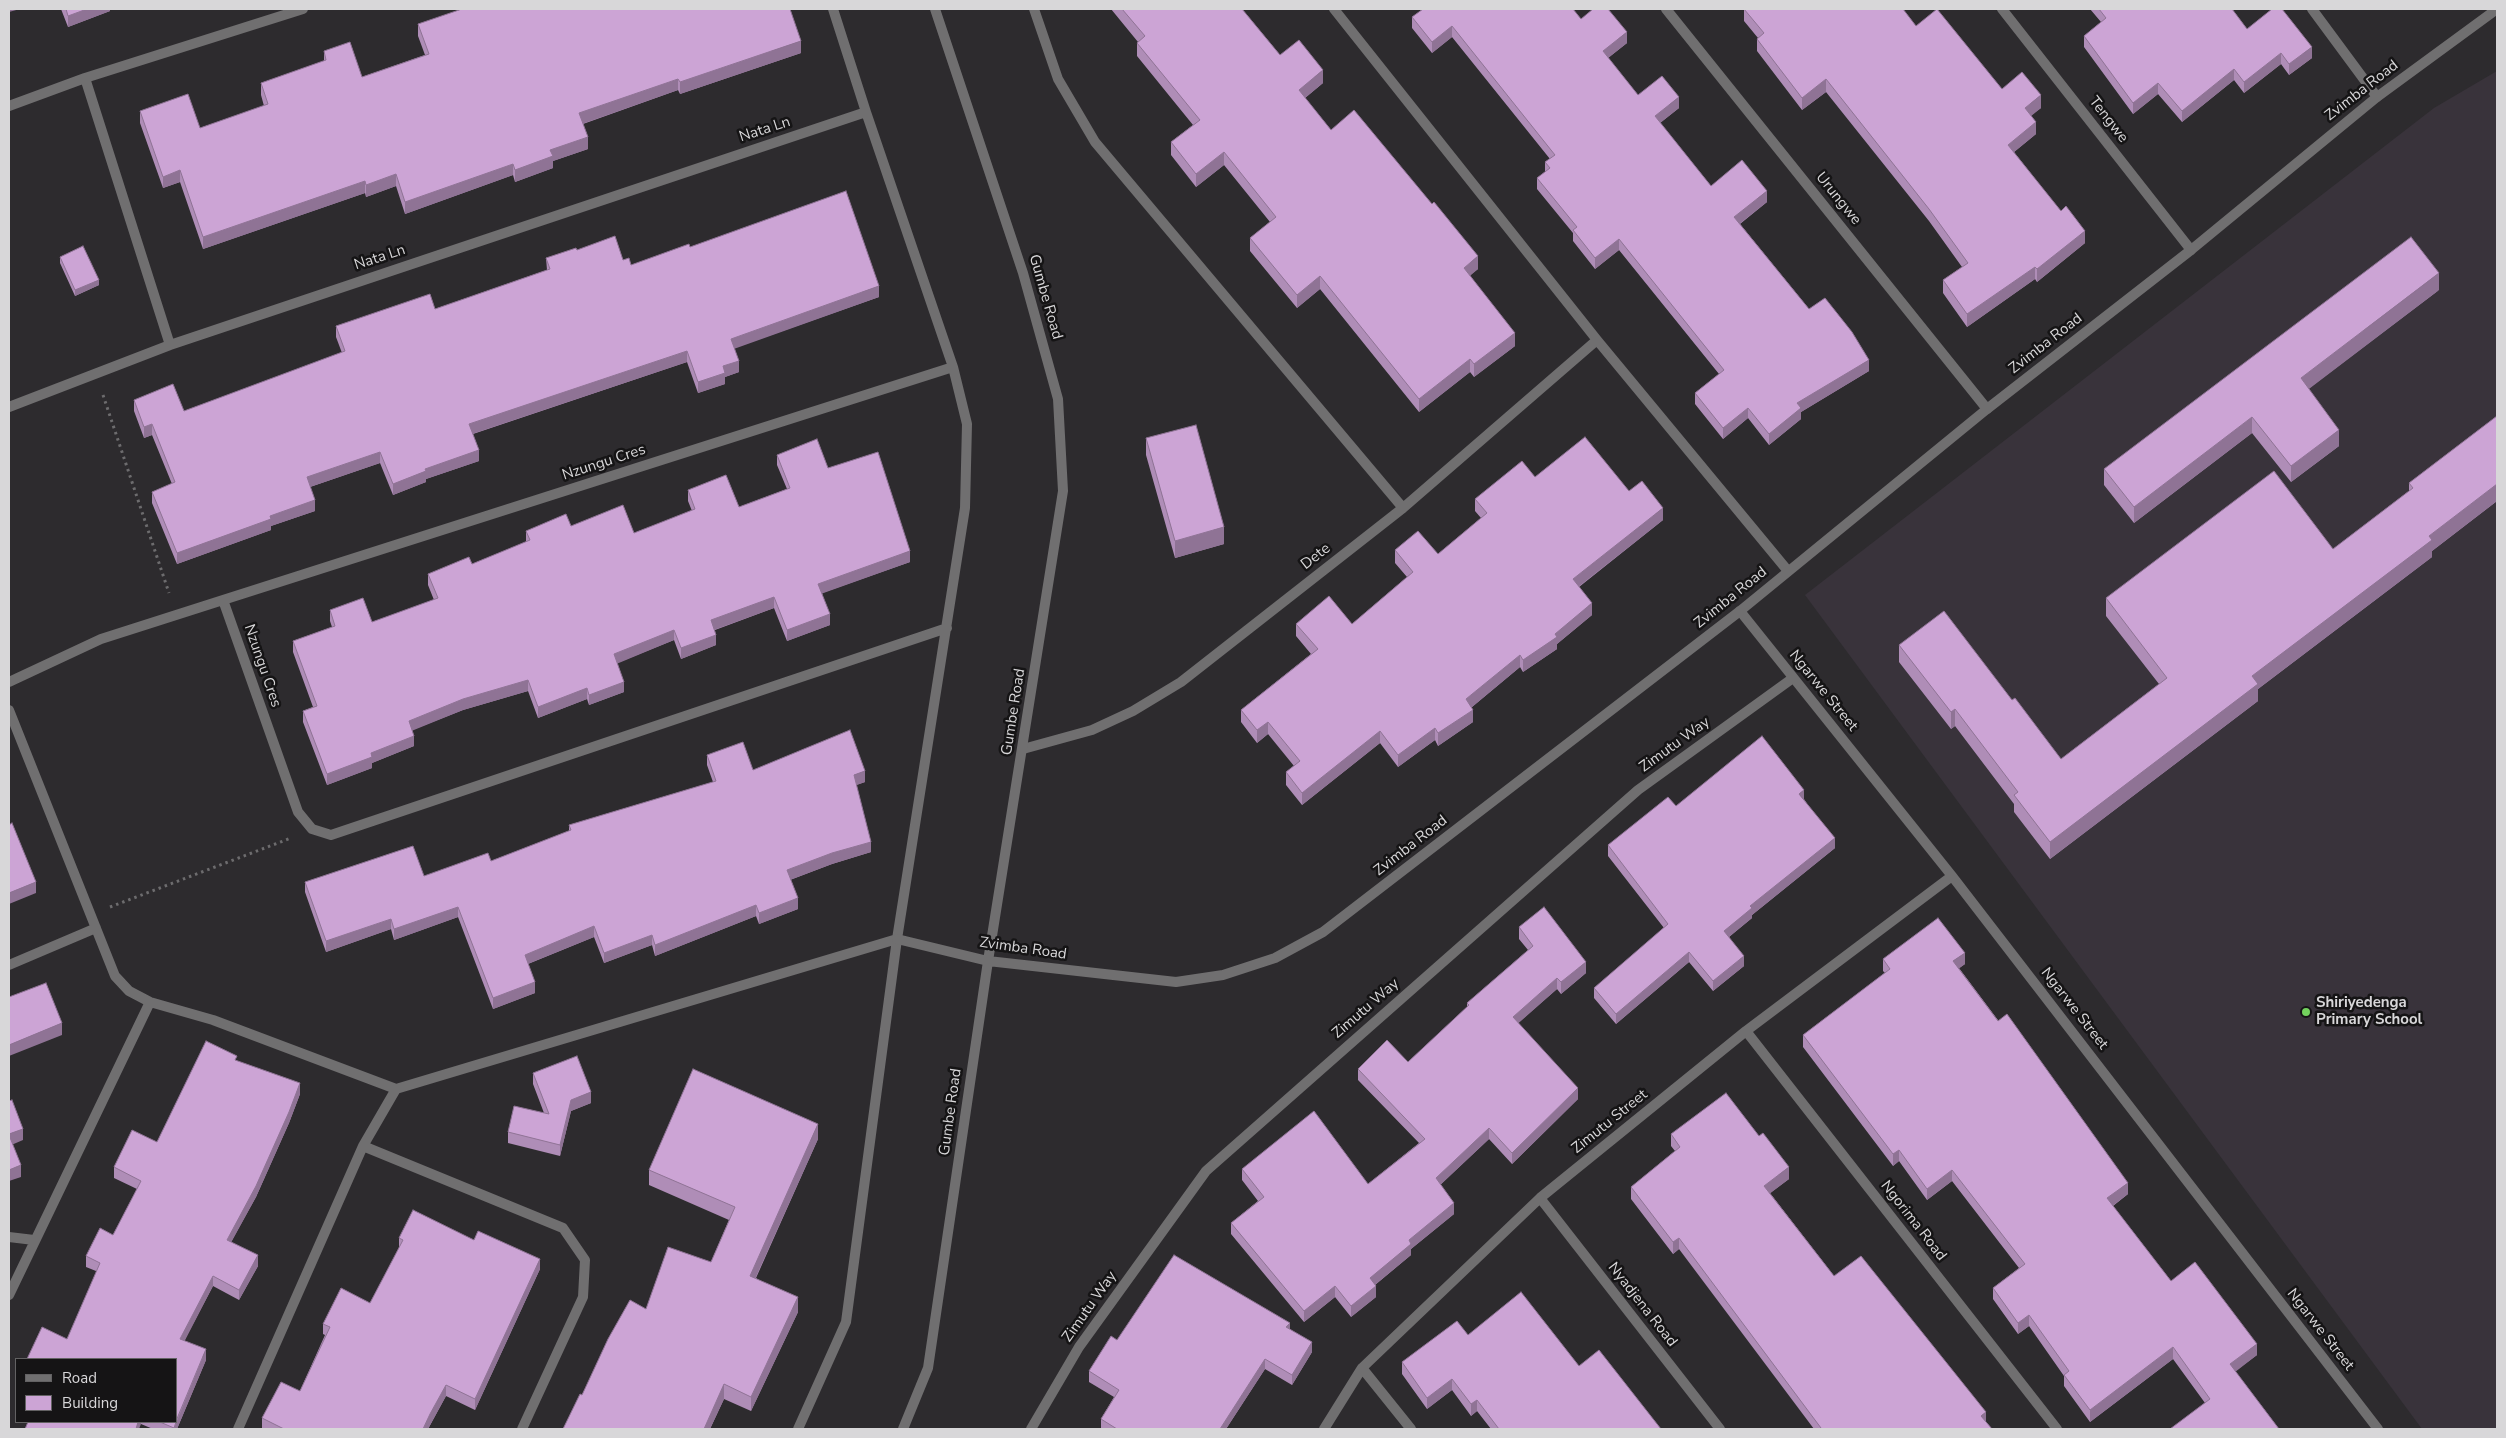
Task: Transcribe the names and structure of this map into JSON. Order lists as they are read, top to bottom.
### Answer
{
  "streets": {
    "street": [
      "Zvimba Road",
      "Tengwe",
      "Nata Ln",
      "Urungwe",
      "Gumbe Road",
      "Nzungu Cres",
      "Dete",
      "Ngarwe Street",
      "Zimutu Way",
      "Zimutu Street",
      "Ngorima Road",
      "Nyadjena Road"
    ]
  },
  "crossings": [
    ["Zvimba Road", "Tengwe"],
    ["Zvimba Road", "Urungwe"],
    ["Zvimba Road", "Gumbe Road"],
    ["Zvimba Road", "Ngarwe Street"],
    ["Gumbe Road", "Dete"],
    ["Ngarwe Street", "Zimutu Way"],
    ["Ngarwe Street", "Zimutu Street"],
    ["Zimutu Street", "Ngorima Road"],
    ["Zimutu Street", "Nyadjena Road"]
  ],
  "places": ["Shiriyedenga Primary School"],
  "legend": ["Road", "Building"]
}
